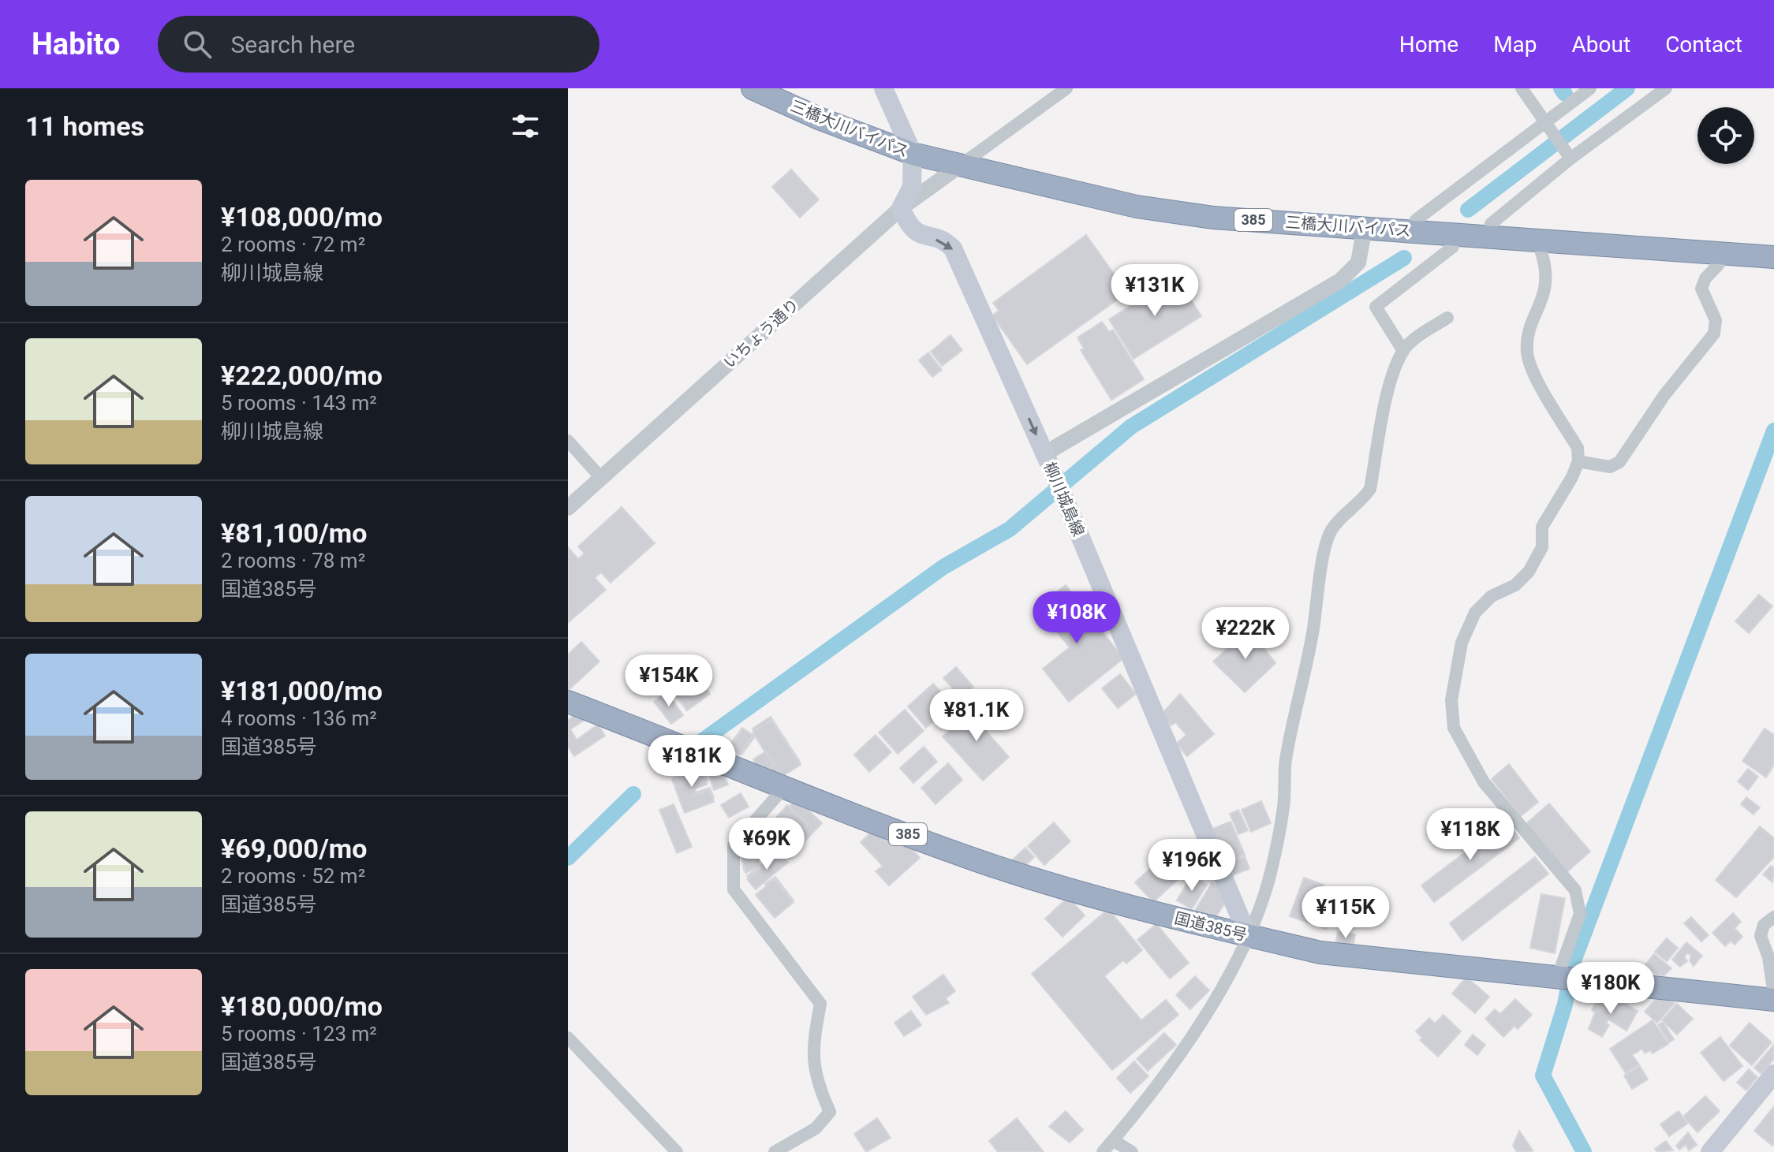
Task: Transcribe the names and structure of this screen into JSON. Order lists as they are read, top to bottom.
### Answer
{
  "streets": {
    "highway": ["三橋大川バイパス", "385", "国道385号"],
    "main road": ["柳川城島線"],
    "street": ["いちょう通り"]
  },
  "crossings": [
    ["三橋大川バイパス", "いちょう通り"],
    ["いちょう通り", "柳川城島線"],
    ["柳川城島線", "国道385号"]
  ],
  "page": {
    "header": "Habito",
    "search": "Search here",
    "nav": [
      "Home",
      "Map",
      "About",
      "Contact"
    ],
    "heading": "11 homes",
    "list": [
      {
        "name": "¥108,000/mo",
        "note": "2 rooms · 72 m² · 柳川城島線"
      },
      {
        "name": "¥222,000/mo",
        "note": "5 rooms · 143 m² · 柳川城島線"
      },
      {
        "name": "¥81,100/mo",
        "note": "2 rooms · 78 m² · 国道385号"
      },
      {
        "name": "¥181,000/mo",
        "note": "4 rooms · 136 m² · 国道385号"
      },
      {
        "name": "¥69,000/mo",
        "note": "2 rooms · 52 m² · 国道385号"
      },
      {
        "name": "¥180,000/mo",
        "note": "5 rooms · 123 m² · 国道385号"
      }
    ],
    "price": [
      "¥131K",
      "¥108K",
      "¥222K",
      "¥154K",
      "¥81.1K",
      "¥181K",
      "¥118K",
      "¥69K",
      "¥196K",
      "¥115K",
      "¥180K"
    ]
  }
}
